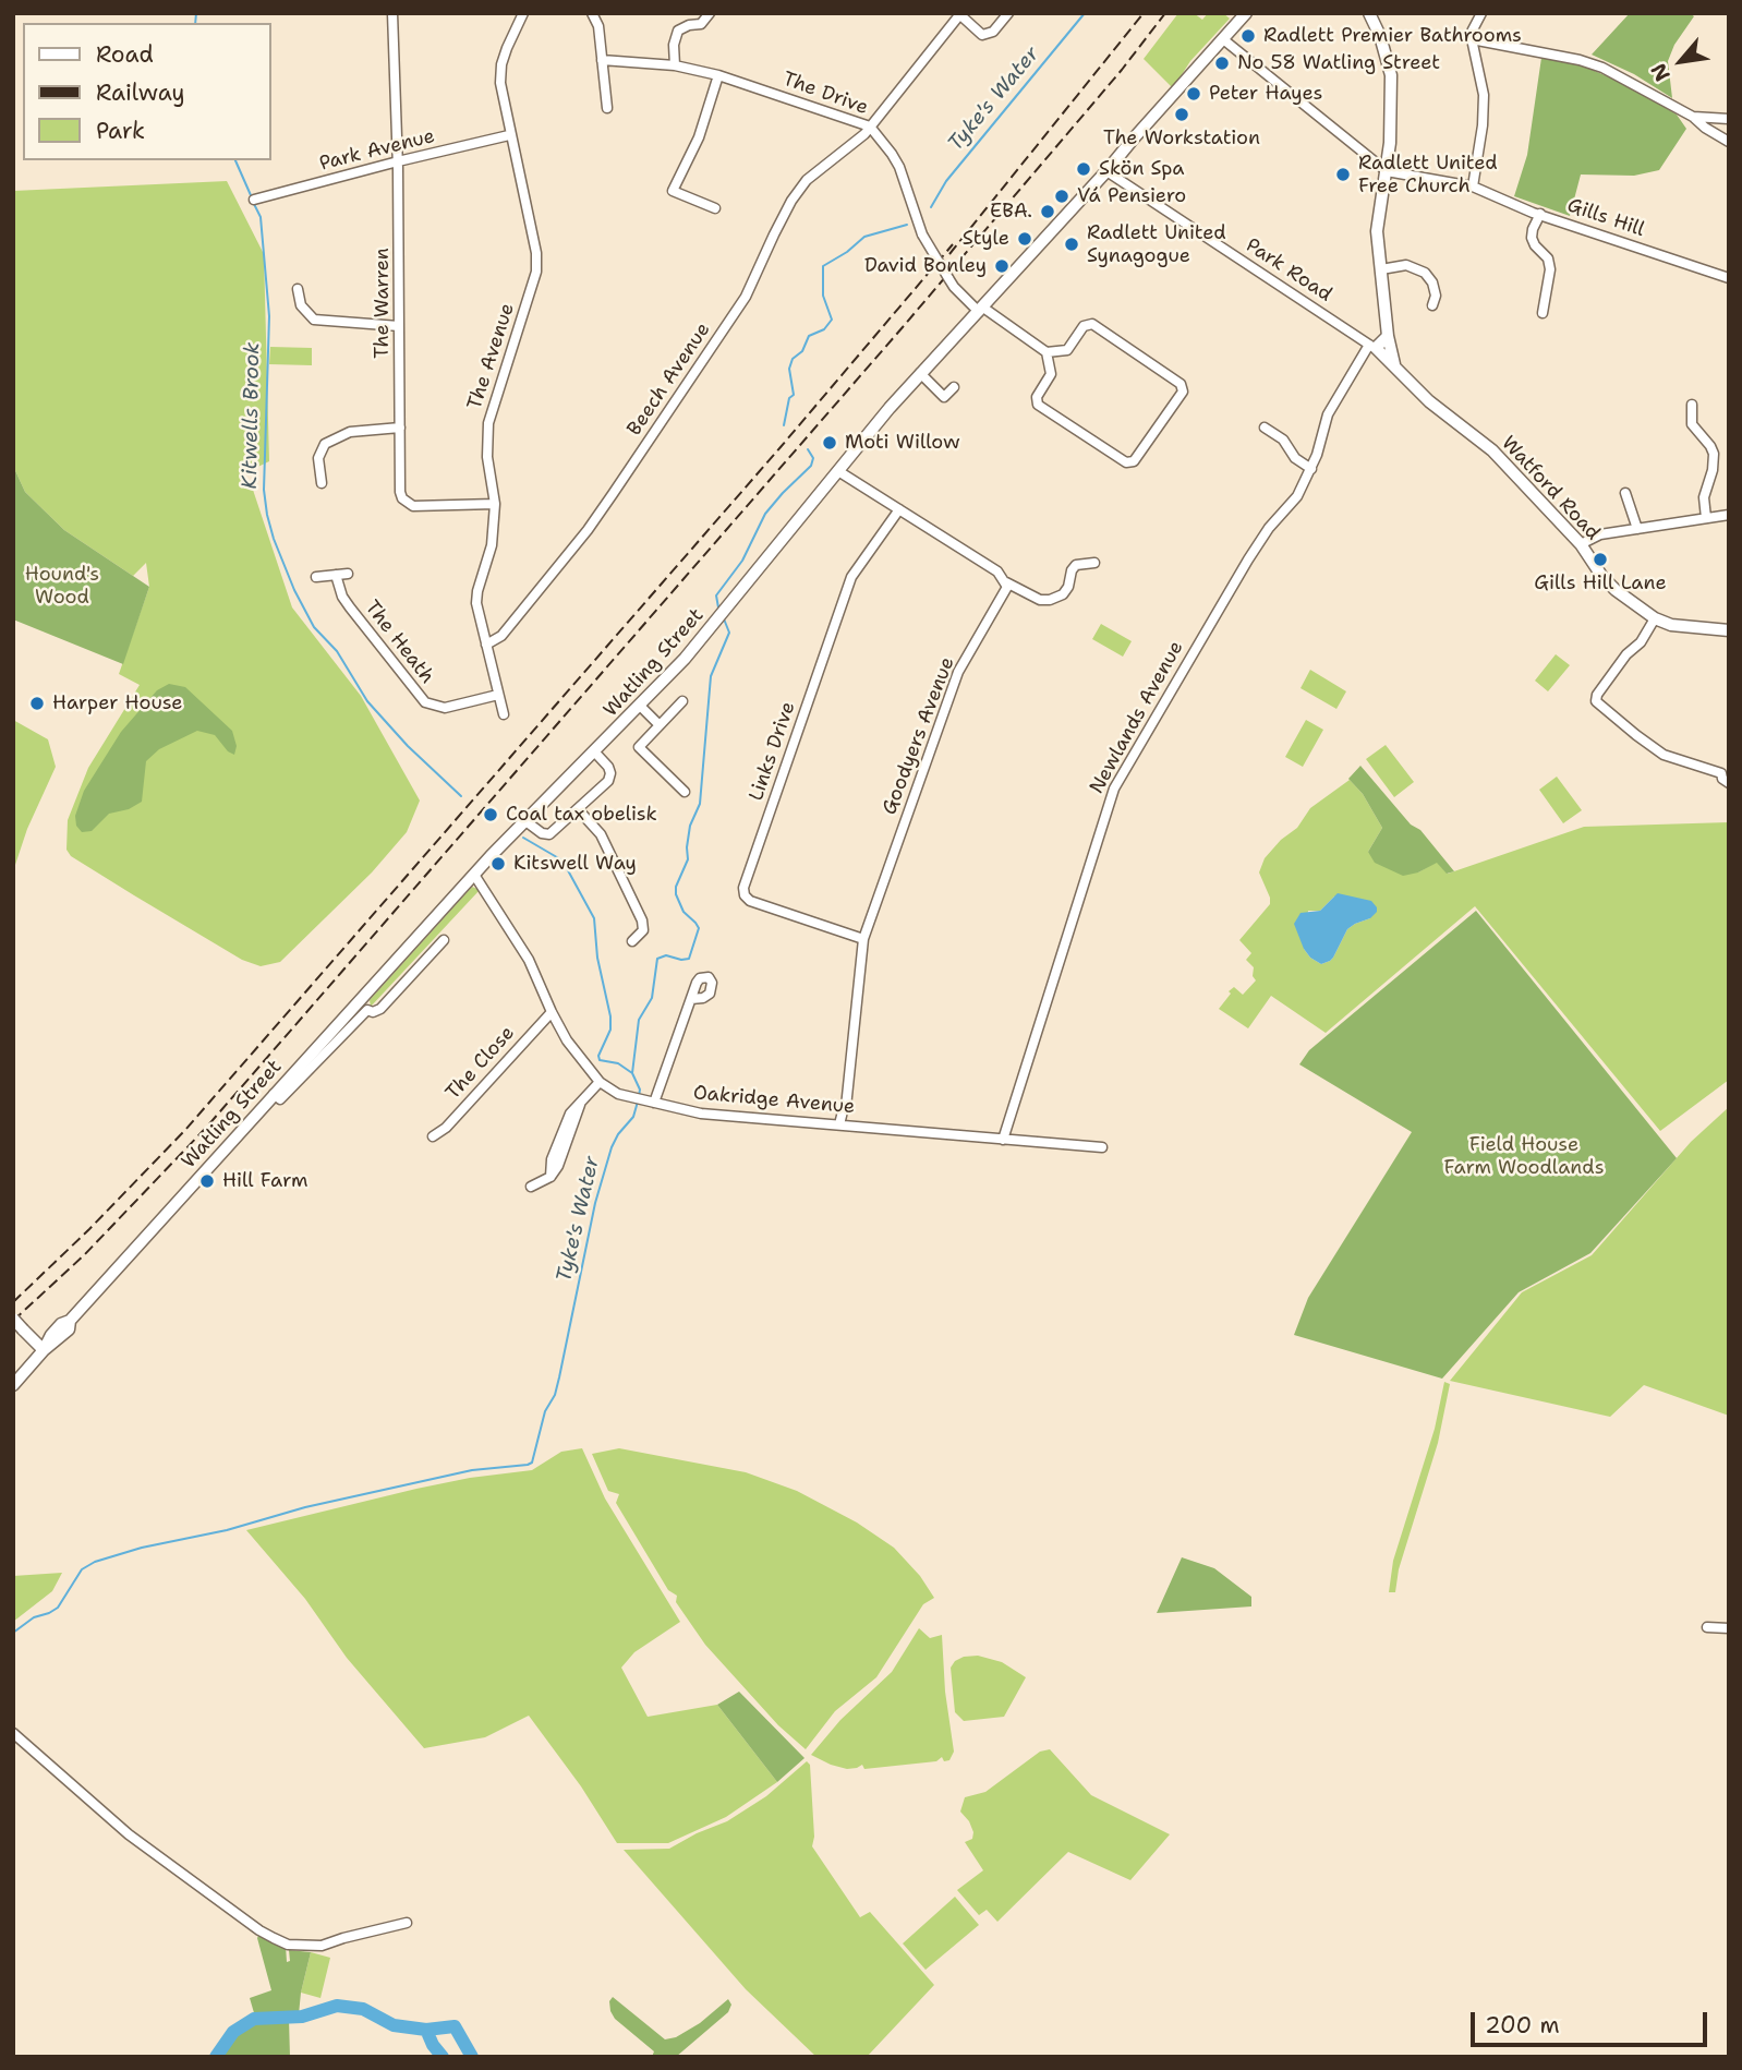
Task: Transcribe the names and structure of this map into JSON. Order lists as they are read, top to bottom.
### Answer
{
  "streets": {
    "main road": ["Watford Road", "Watling Street"],
    "street": [
      "The Drive",
      "Park Avenue",
      "Gills Hill",
      "Park Road",
      "The Warren",
      "The Avenue",
      "Beech Avenue",
      "The Heath",
      "Newlands Avenue",
      "Goodyers Avenue",
      "Links Drive",
      "The Close",
      "Oakridge Avenue"
    ]
  },
  "crossings": [
    ["The Drive", "Beech Avenue"],
    ["The Drive", "Watling Street"],
    ["Park Avenue", "The Warren"],
    ["Park Avenue", "The Avenue"],
    ["Park Road", "Watford Road"],
    ["Park Road", "Watling Street"],
    ["Park Road", "Newlands Avenue"],
    ["The Warren", "The Avenue"],
    ["The Avenue", "Beech Avenue"],
    ["The Avenue", "The Heath"],
    ["Watford Road", "Newlands Avenue"],
    ["Watling Street", "Oakridge Avenue"],
    ["Newlands Avenue", "Oakridge Avenue"],
    ["Goodyers Avenue", "Links Drive"],
    ["Goodyers Avenue", "Oakridge Avenue"],
    ["The Close", "Oakridge Avenue"]
  ],
  "water": ["Tyke's Water", "Kitwells Brook"],
  "parks": ["Hound's Wood", "Field House Farm Woodlands"],
  "places": [
    "Radlett Premier Bathrooms",
    "No 58 Watling Street",
    "Peter Hayes",
    "The Workstation",
    "Skön Spa",
    "Radlett United Free Church",
    "Vá Pensiero",
    "EBA.",
    "Style",
    "Radlett United Synagogue",
    "David Bonley",
    "Moti Willow",
    "Gills Hill Lane",
    "Harper House",
    "Coal tax obelisk",
    "Kitswell Way",
    "Hill Farm"
  ],
  "legend": ["Road", "Railway", "Park"],
  "scale_bar": "200 m",
  "north": "bottom left"
}
